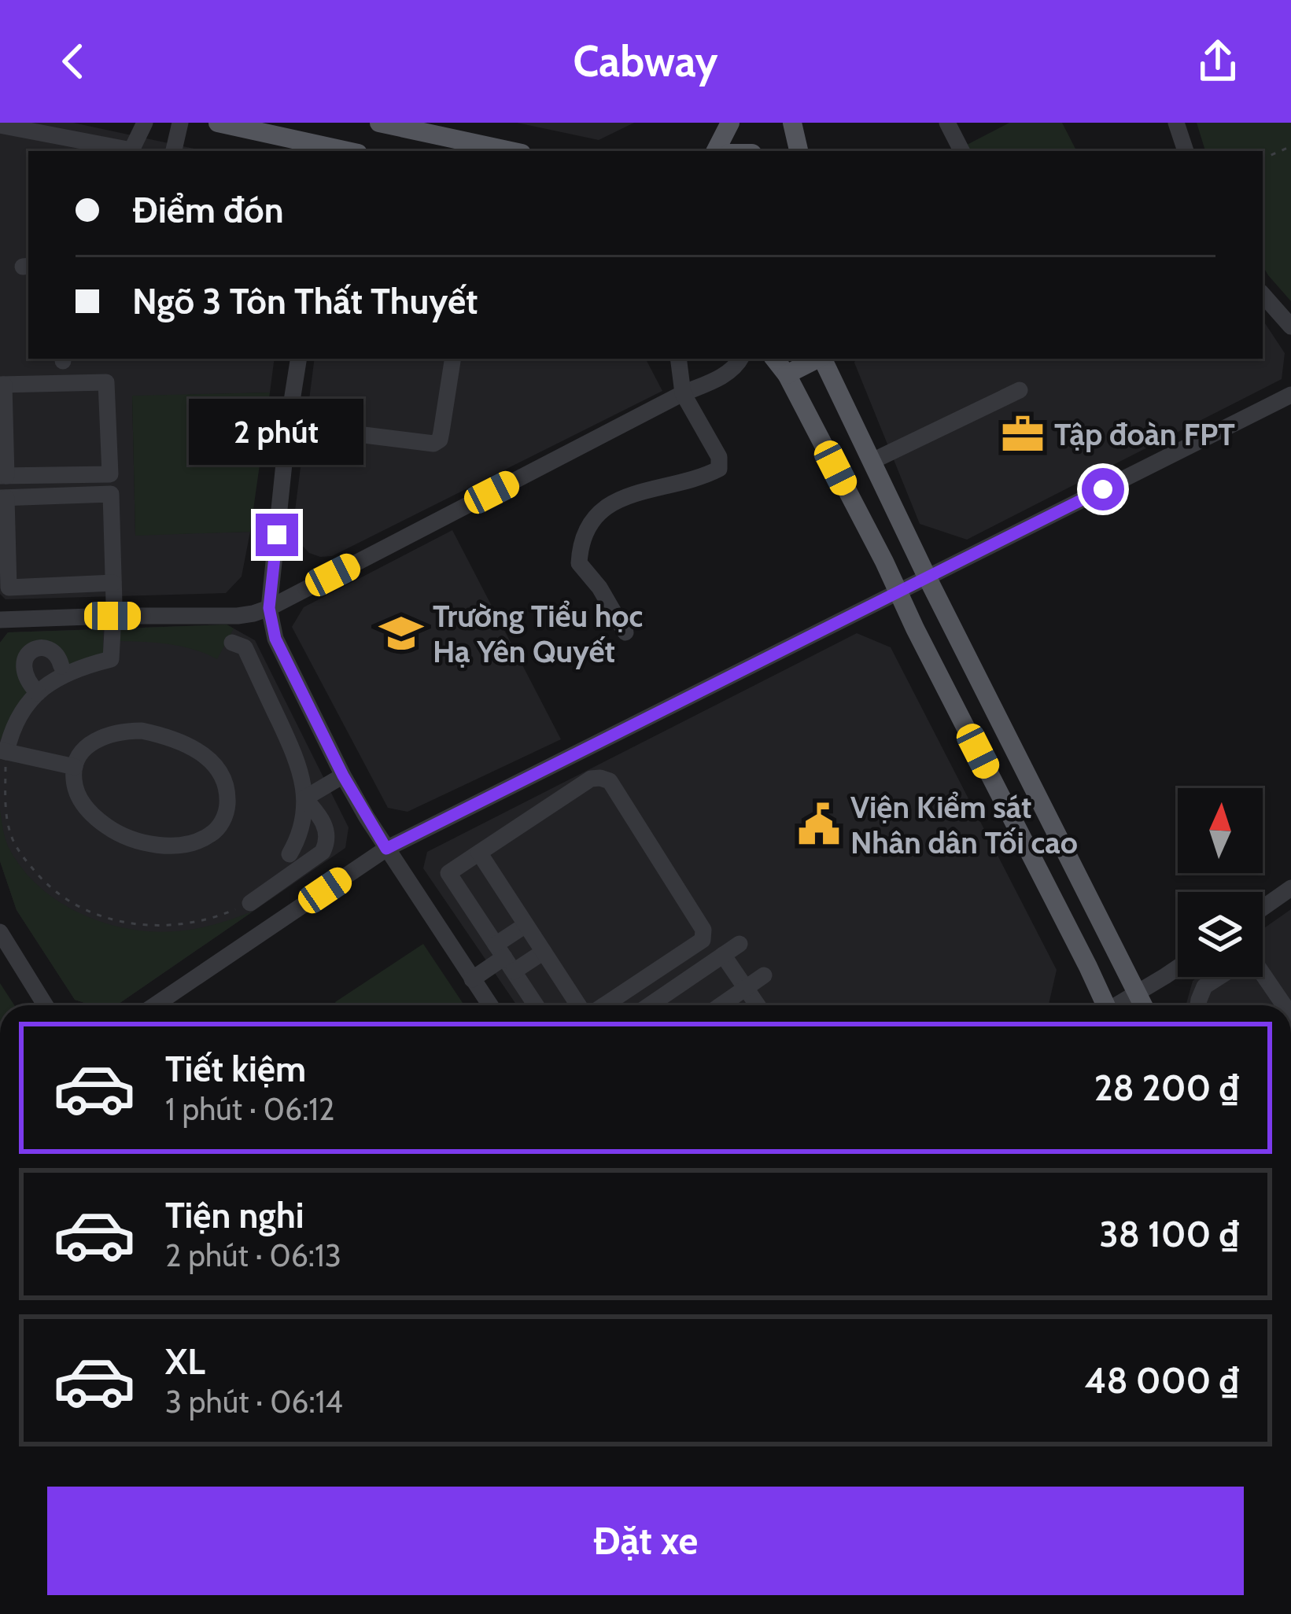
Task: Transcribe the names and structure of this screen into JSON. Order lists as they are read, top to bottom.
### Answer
{
  "places": {
    "office": ["Tập đoàn FPT"],
    "school or university": ["Trường Tiểu học Hạ Yên Quyết"],
    "public building": ["Viện Kiểm sát Nhân dân Tối cao"]
  },
  "north": "top",
  "page": {
    "header": "Cabway",
    "banner": ["Điểm đón", "Ngõ 3 Tôn Thất Thuyết"],
    "bubble": "2 phút",
    "list": [
      {
        "name": "Tiết kiệm",
        "note": "1 phút · 06:12",
        "value": "28 200 ₫"
      },
      {
        "name": "Tiện nghi",
        "note": "2 phút · 06:13",
        "value": "38 100 ₫"
      },
      {
        "name": "XL",
        "note": "3 phút · 06:14",
        "value": "48 000 ₫"
      }
    ],
    "buttons": "Đặt xe"
  }
}
